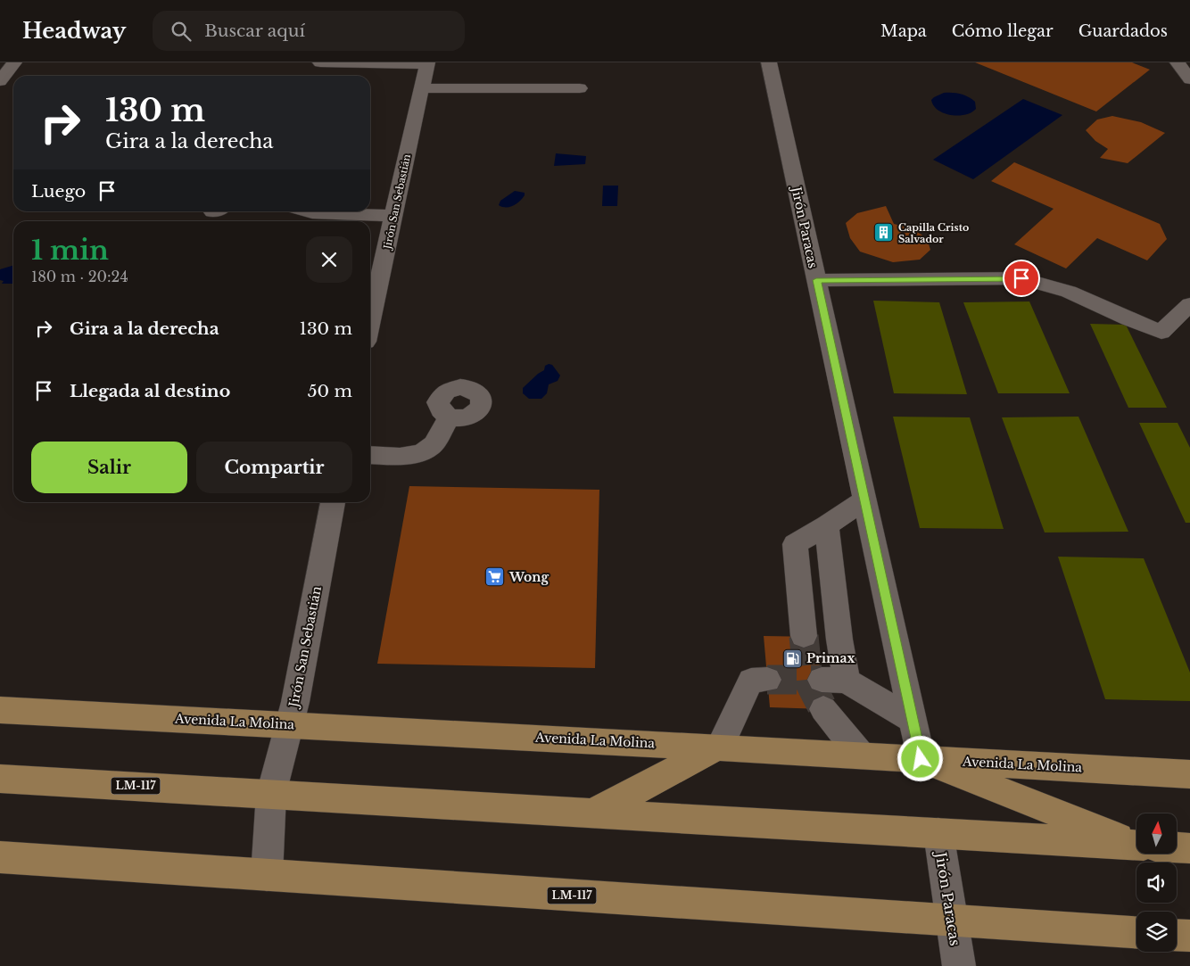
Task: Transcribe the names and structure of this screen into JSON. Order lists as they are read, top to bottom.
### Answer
{
  "streets": {
    "main road": ["Avenida La Molina", "LM-117"],
    "street": ["Jirón San Sebastián", "Jirón Paracas"]
  },
  "crossings": [
    ["Jirón San Sebastián", "Avenida La Molina"],
    ["Jirón San Sebastián", "LM-117"],
    ["Jirón Paracas", "Avenida La Molina"],
    ["Jirón Paracas", "LM-117"]
  ],
  "places": {
    "building": ["Capilla Cristo Salvador"],
    "supermarket": ["Wong"],
    "fuel station": ["Primax"]
  },
  "north": "top",
  "page": {
    "header": "Headway",
    "search": "Buscar aquí",
    "nav": ["Mapa", "Cómo llegar", "Guardados"],
    "turn": ["130 m", "Gira a la derecha"],
    "then": "Luego",
    "heading": ["1 min", "180 m · 20:24"],
    "list": [
      {
        "name": "Gira a la derecha",
        "value": "130 m"
      },
      {
        "name": "Llegada al destino",
        "value": "50 m"
      }
    ],
    "buttons": ["Salir", "Compartir"]
  }
}
